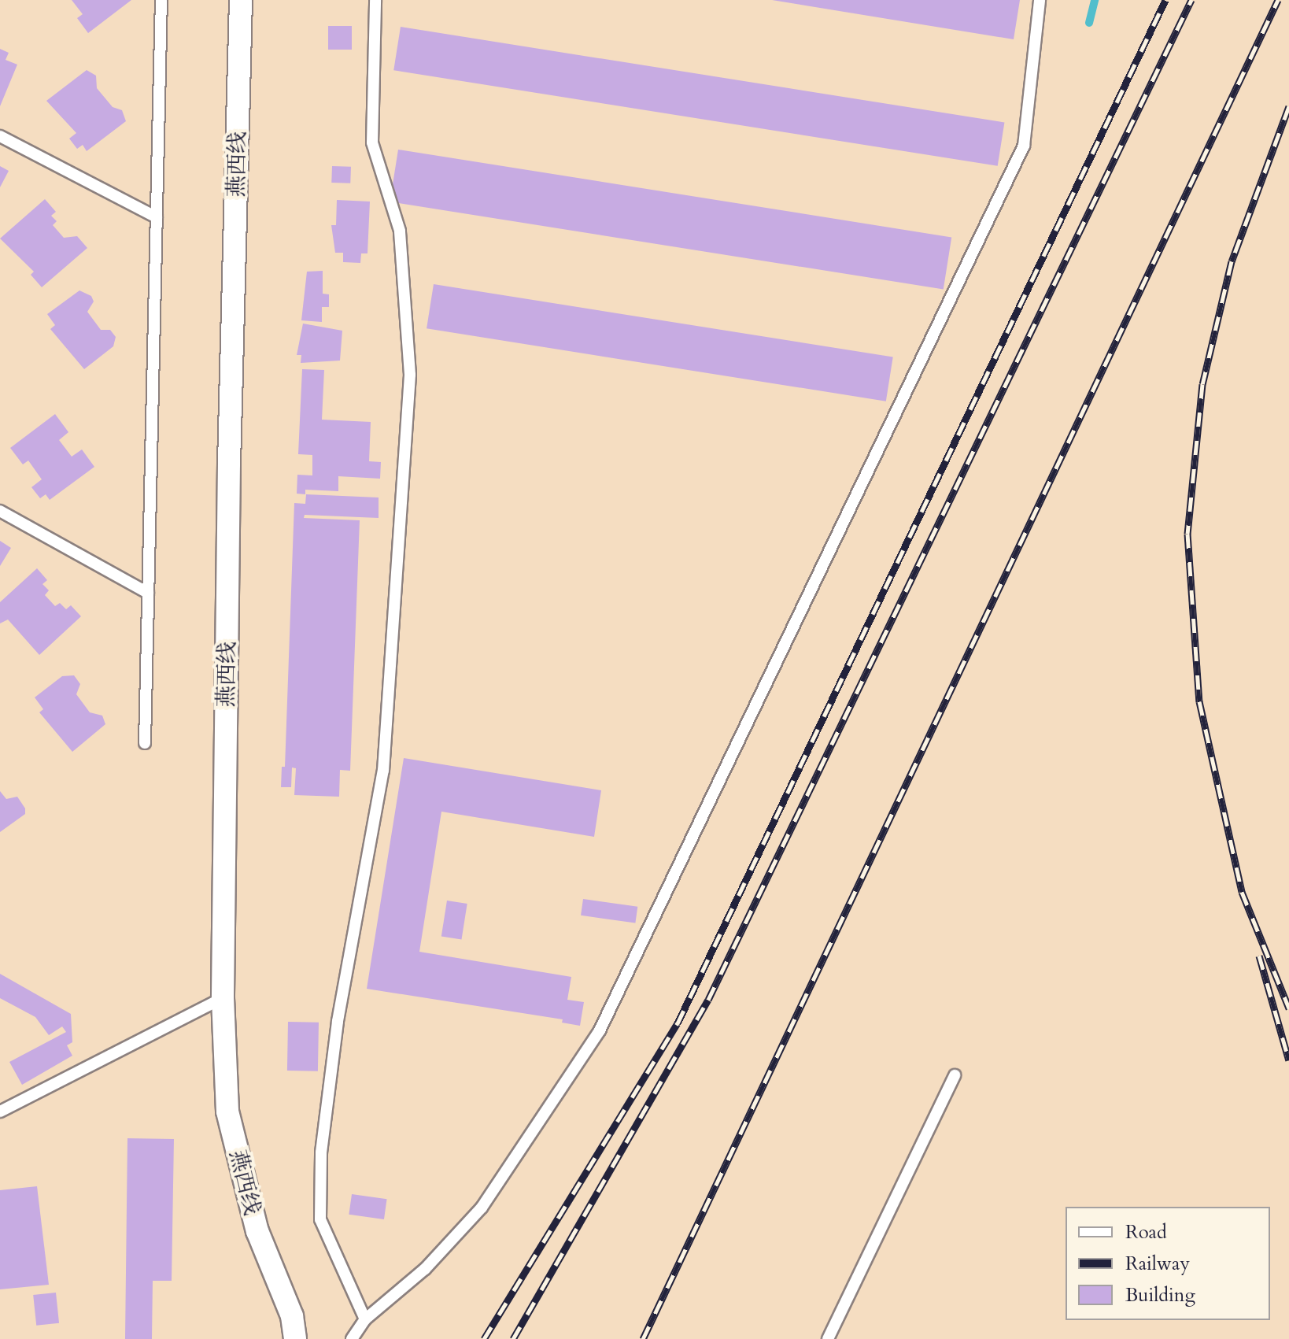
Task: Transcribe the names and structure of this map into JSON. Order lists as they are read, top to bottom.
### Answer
{
  "streets": {
    "street": ["燕西线"]
  },
  "legend": ["Road", "Railway", "Building"]
}
